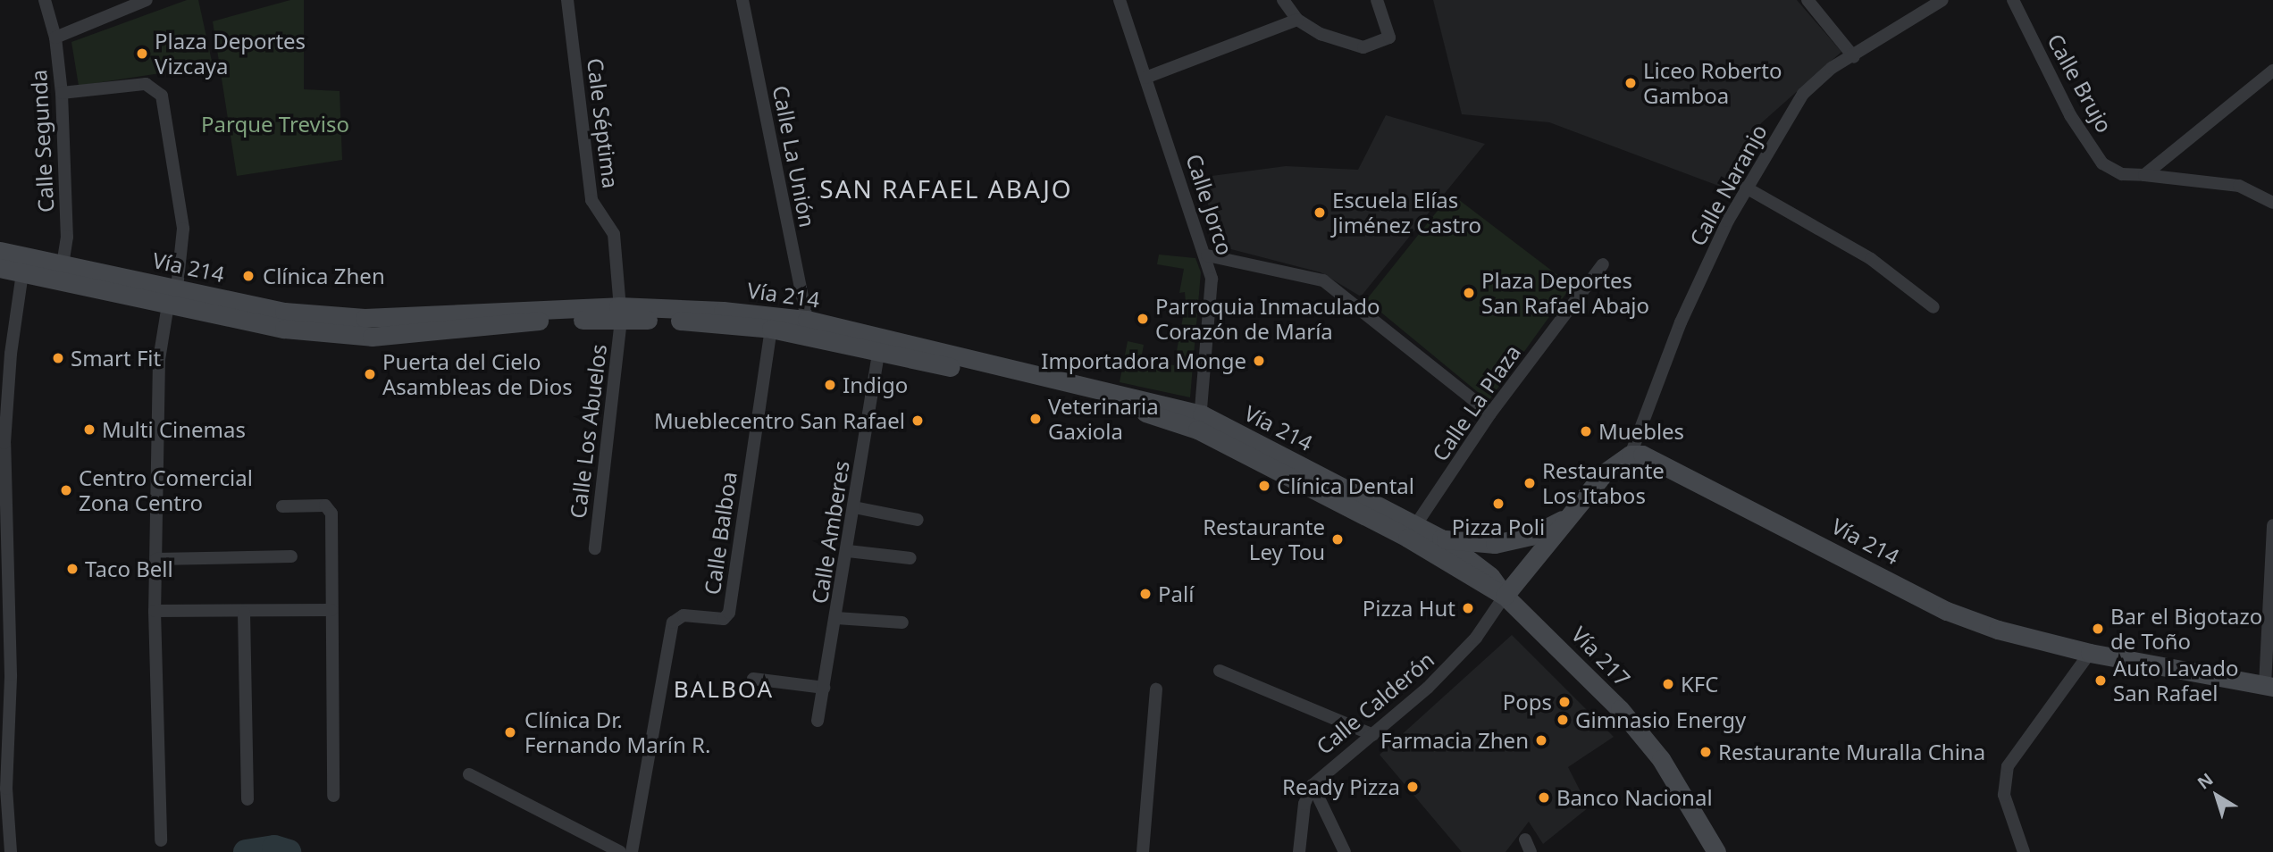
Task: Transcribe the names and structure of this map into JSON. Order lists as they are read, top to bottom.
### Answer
{
  "streets": {
    "main road": ["Vía 214", "Vía 217"],
    "street": [
      "Calle Brujo",
      "Cale Séptima",
      "Calle Segunda",
      "Calle La Unión",
      "Calle Naranjo",
      "Calle Jorco",
      "Calle La Plaza",
      "Calle Los Abuelos",
      "Calle Amberes",
      "Calle Balboa",
      "Calle Calderón"
    ]
  },
  "crossings": [
    ["Cale Séptima", "Vía 214"],
    ["Cale Séptima", "Calle Los Abuelos"],
    ["Calle Segunda", "Vía 214"],
    ["Calle La Unión", "Vía 214"],
    ["Calle Naranjo", "Vía 214"],
    ["Calle Jorco", "Vía 214"],
    ["Vía 214", "Calle La Plaza"],
    ["Vía 214", "Calle Los Abuelos"],
    ["Vía 214", "Calle Amberes"],
    ["Vía 214", "Calle Balboa"],
    ["Vía 214", "Vía 217"],
    ["Vía 214", "Calle Calderón"],
    ["Vía 217", "Calle Calderón"]
  ],
  "districts": ["SAN RAFAEL ABAJO", "BALBOA"],
  "parks": ["Parque Treviso"],
  "places": [
    "Plaza Deportes Vizcaya",
    "Liceo Roberto Gamboa",
    "Escuela Elías Jiménez Castro",
    "Clínica Zhen",
    "Plaza Deportes San Rafael Abajo",
    "Parroquia Inmaculado Corazón de María",
    "Smart Fit",
    "Importadora Monge",
    "Puerta del Cielo Asambleas de Dios",
    "Indigo",
    "Veterinaria Gaxiola",
    "Mueblecentro San Rafael",
    "Multi Cinemas",
    "Muebles",
    "Restaurante Los Itabos",
    "Clínica Dental",
    "Centro Comercial Zona Centro",
    "Pizza Poli",
    "Restaurante Ley Tou",
    "Taco Bell",
    "Palí",
    "Pizza Hut",
    "Bar el Bigotazo de Toño",
    "Auto Lavado San Rafael",
    "KFC",
    "Pops",
    "Gimnasio Energy",
    "Clínica Dr. Fernando Marín R.",
    "Farmacia Zhen",
    "Restaurante Muralla China",
    "Ready Pizza",
    "Banco Nacional"
  ],
  "north": "top left"
}
